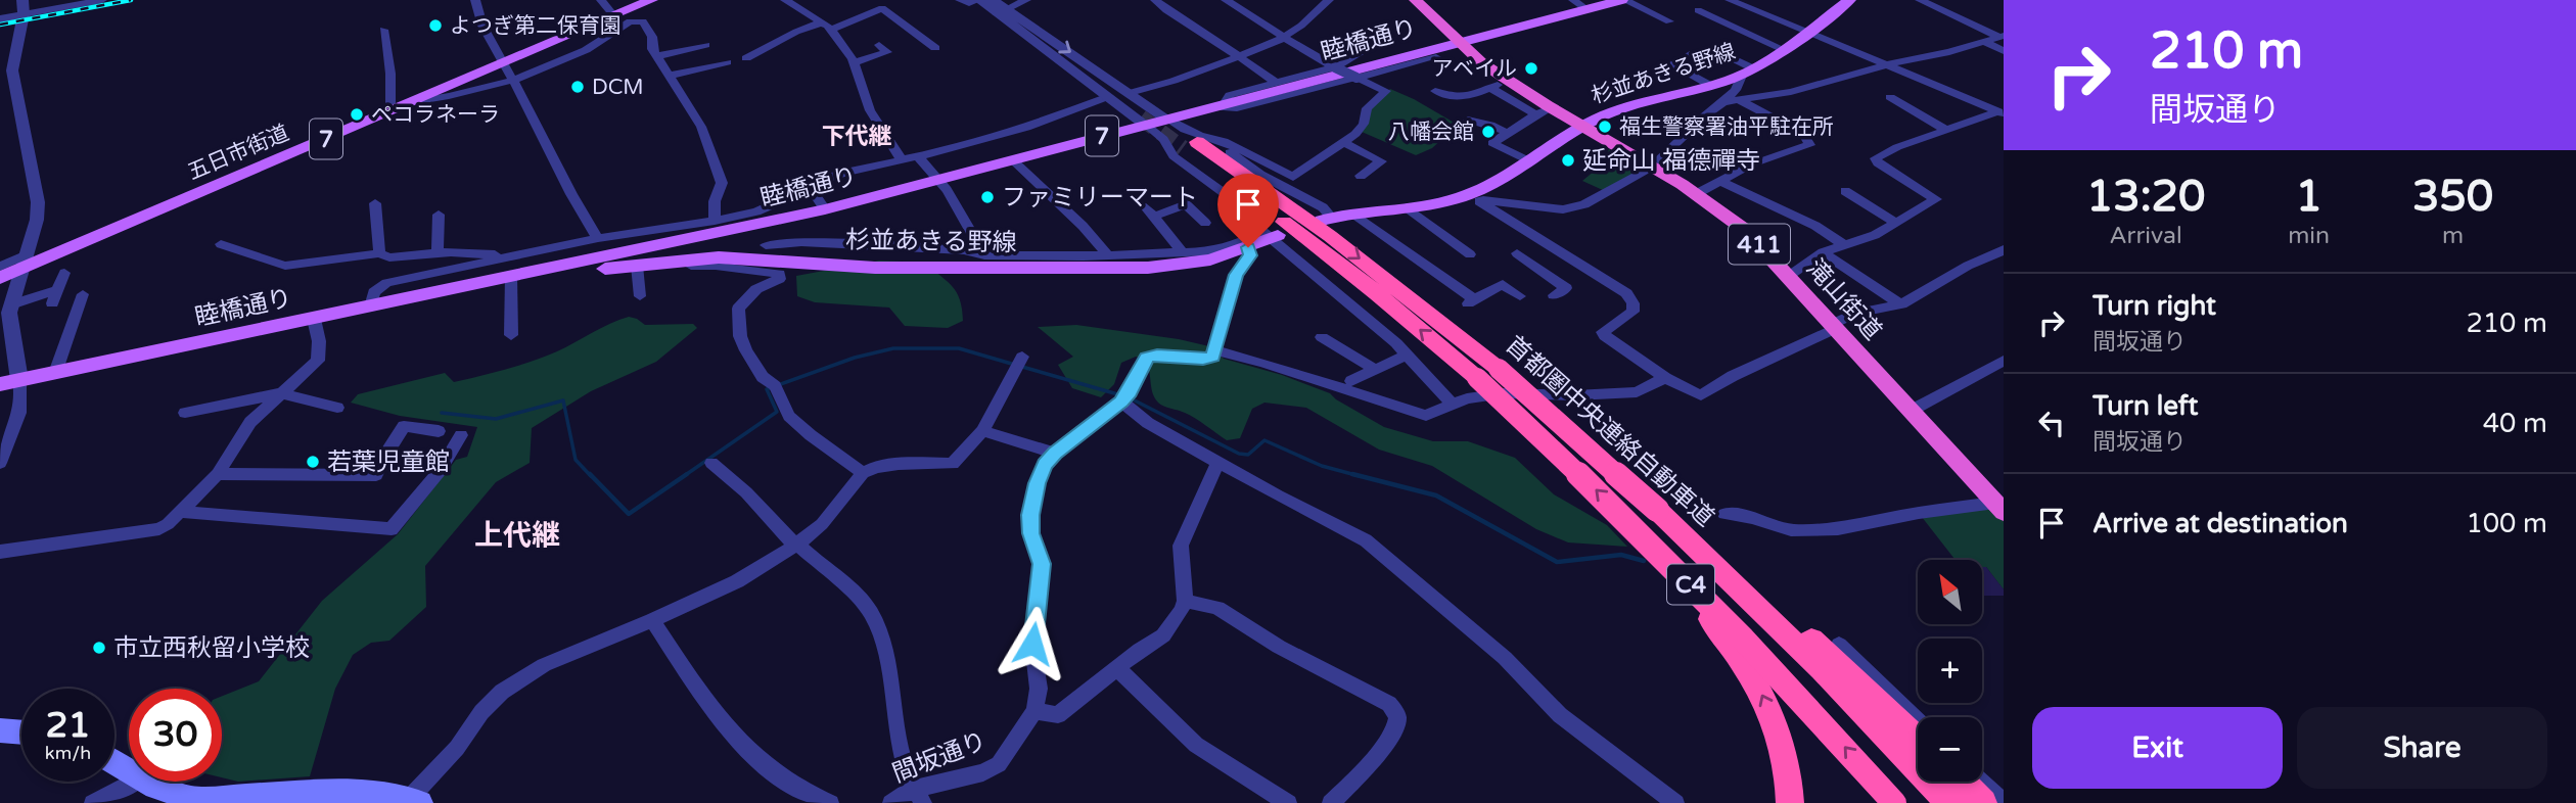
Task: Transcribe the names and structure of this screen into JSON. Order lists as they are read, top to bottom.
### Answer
{
  "streets": {
    "highway": [
      "411",
      "滝山街道",
      "首都圏中央連絡自動車道",
      "C4"
    ],
    "main road": [
      "睦橋通り",
      "杉並あきる野線",
      "7",
      "五日市街道"
    ],
    "street": ["間坂通り"]
  },
  "crossings": [
    ["睦橋通り", "杉並あきる野線"],
    ["睦橋通り", "滝山街道"],
    ["杉並あきる野線", "滝山街道"]
  ],
  "districts": ["下代継", "上代継"],
  "places": [
    "よつぎ第二保育園",
    "アベイル",
    "DCM",
    "ペコラネーラ",
    "福生警察署油平駐在所",
    "八幡会館",
    "延命山 福德禪寺",
    "ファミリーマート",
    "若葉児童館",
    "市立西秋留小学校"
  ],
  "north": "top left",
  "page": {
    "turn": ["210 m", "間坂通り"],
    "eta": [
      "13:20",
      "Arrival",
      "1",
      "min",
      "350",
      "m"
    ],
    "list": [
      {
        "name": "Turn right",
        "note": "間坂通り",
        "value": "210 m"
      },
      {
        "name": "Turn left",
        "note": "間坂通り",
        "value": "40 m"
      },
      {
        "name": "Arrive at destination",
        "value": "100 m"
      }
    ],
    "map_buttons": ["+", "−"],
    "speed": "21 km/h",
    "limit": "30",
    "buttons": ["Exit", "Share"]
  }
}
